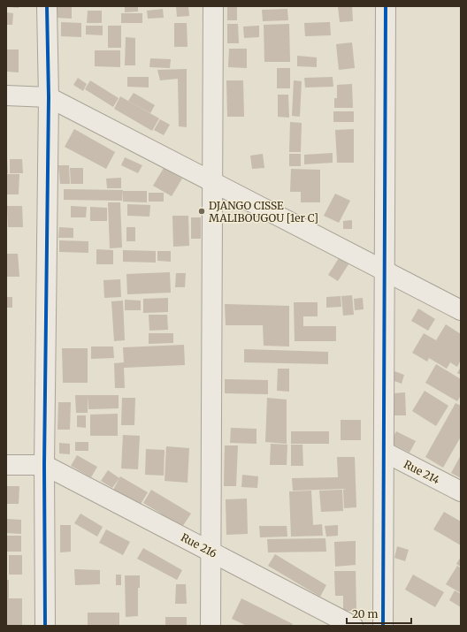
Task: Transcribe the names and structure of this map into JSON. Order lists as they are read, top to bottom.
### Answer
{
  "streets": {
    "street": ["Rue 214", "Rue 216"]
  },
  "places": ["DJANGO CISSE MALIBOUGOU [1er C]"],
  "scale_bar": "20 m"
}
